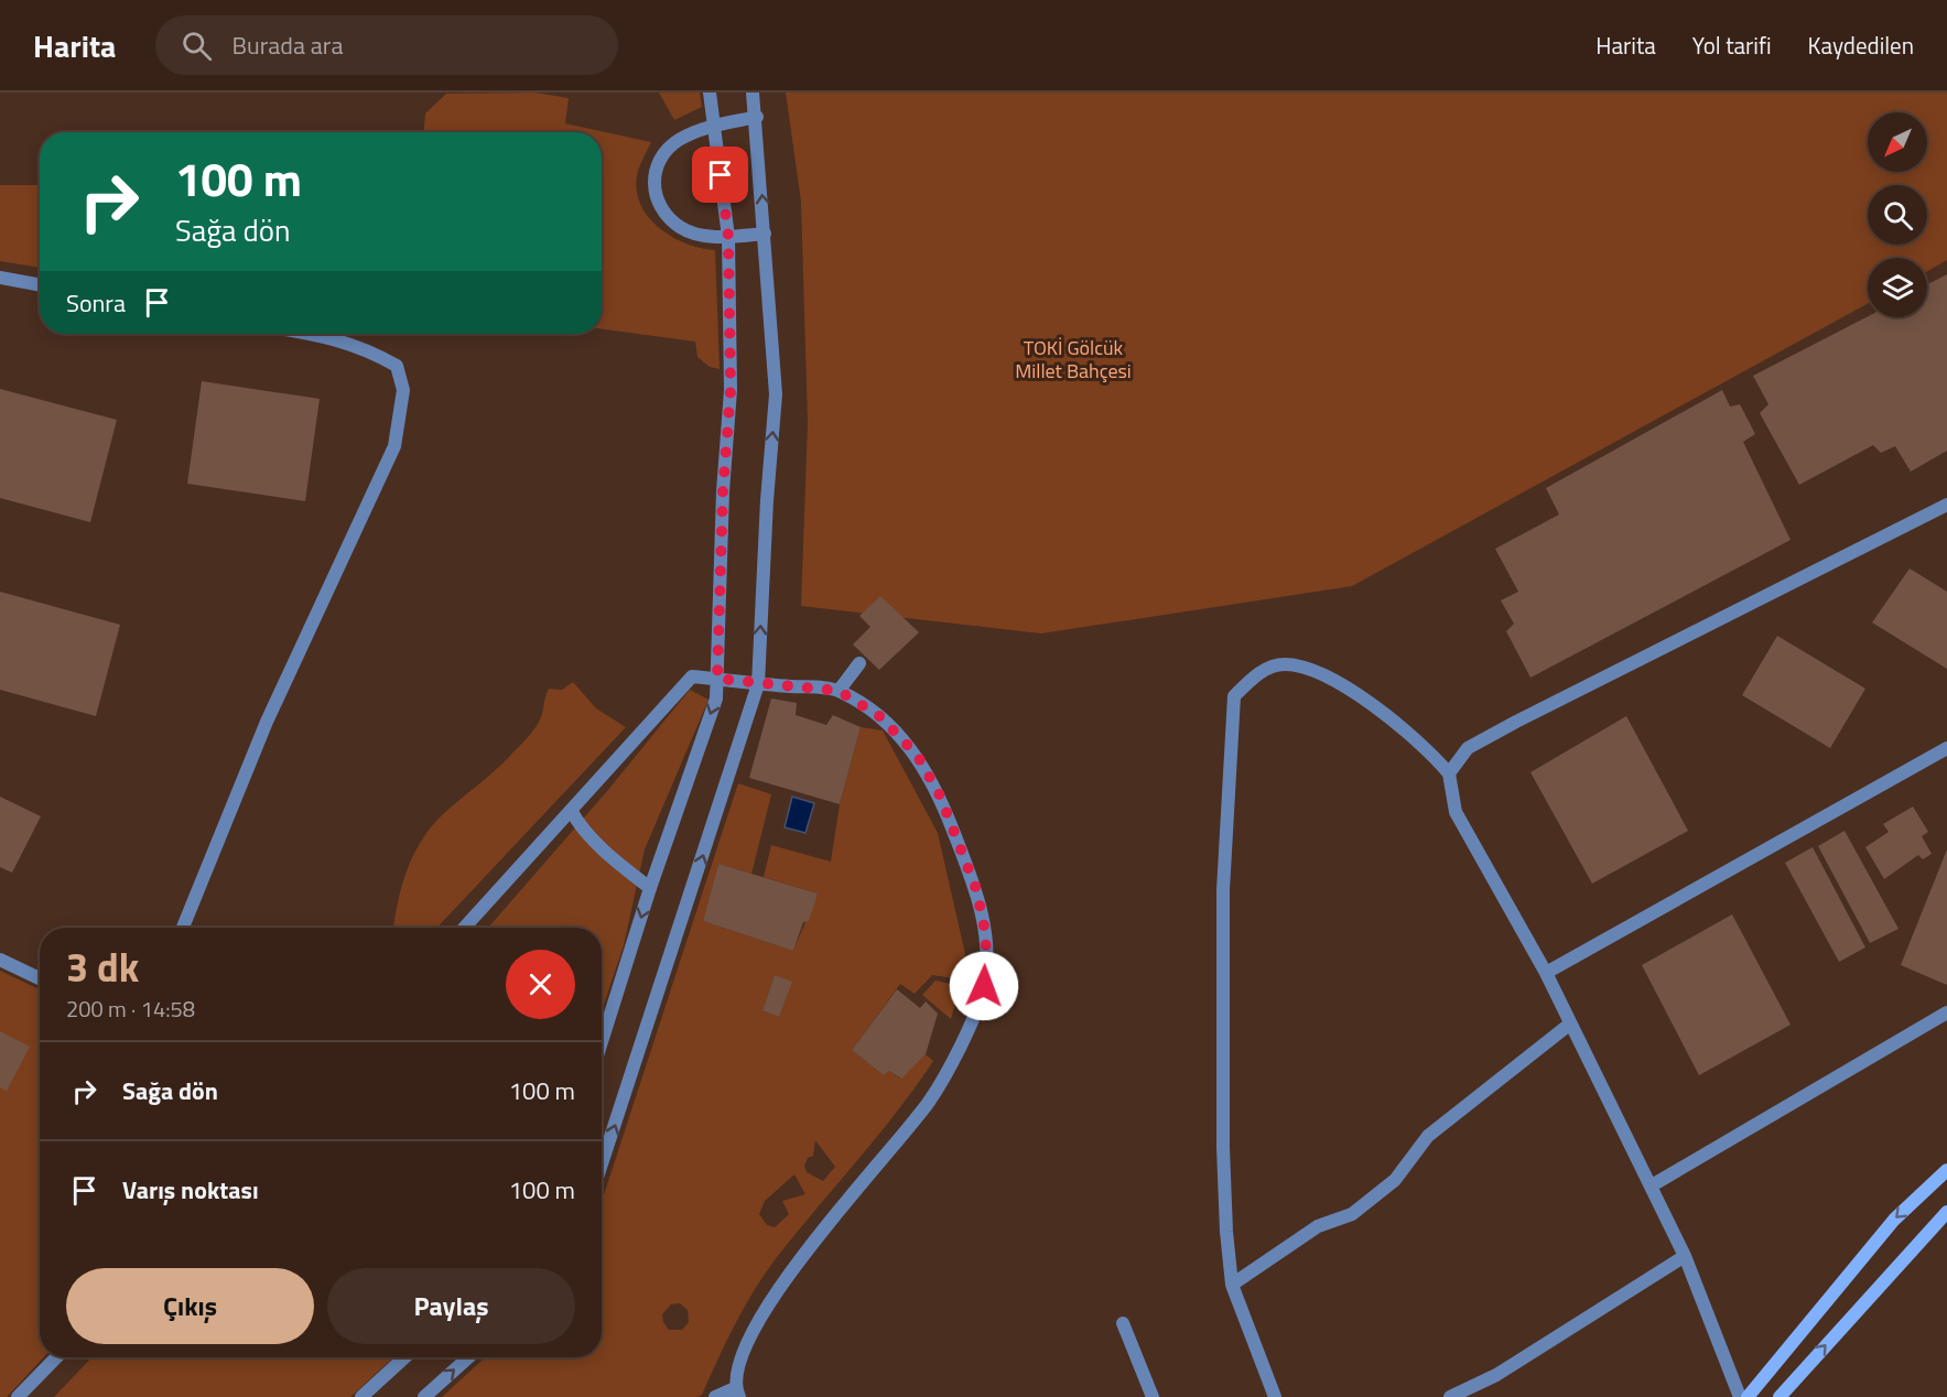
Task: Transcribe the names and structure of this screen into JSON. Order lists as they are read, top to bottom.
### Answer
{
  "parks": ["TOKİ Gölcük Millet Bahçesi"],
  "north": "bottom left",
  "page": {
    "header": "Harita",
    "search": "Burada ara",
    "nav": ["Harita", "Yol tarifi", "Kaydedilen"],
    "turn": ["100 m", "Sağa dön"],
    "then": "Sonra",
    "heading": ["3 dk", "200 m · 14:58"],
    "list": [
      {
        "name": "Sağa dön",
        "value": "100 m"
      },
      {
        "name": "Varış noktası",
        "value": "100 m"
      }
    ],
    "buttons": ["Çıkış", "Paylaş"]
  }
}
